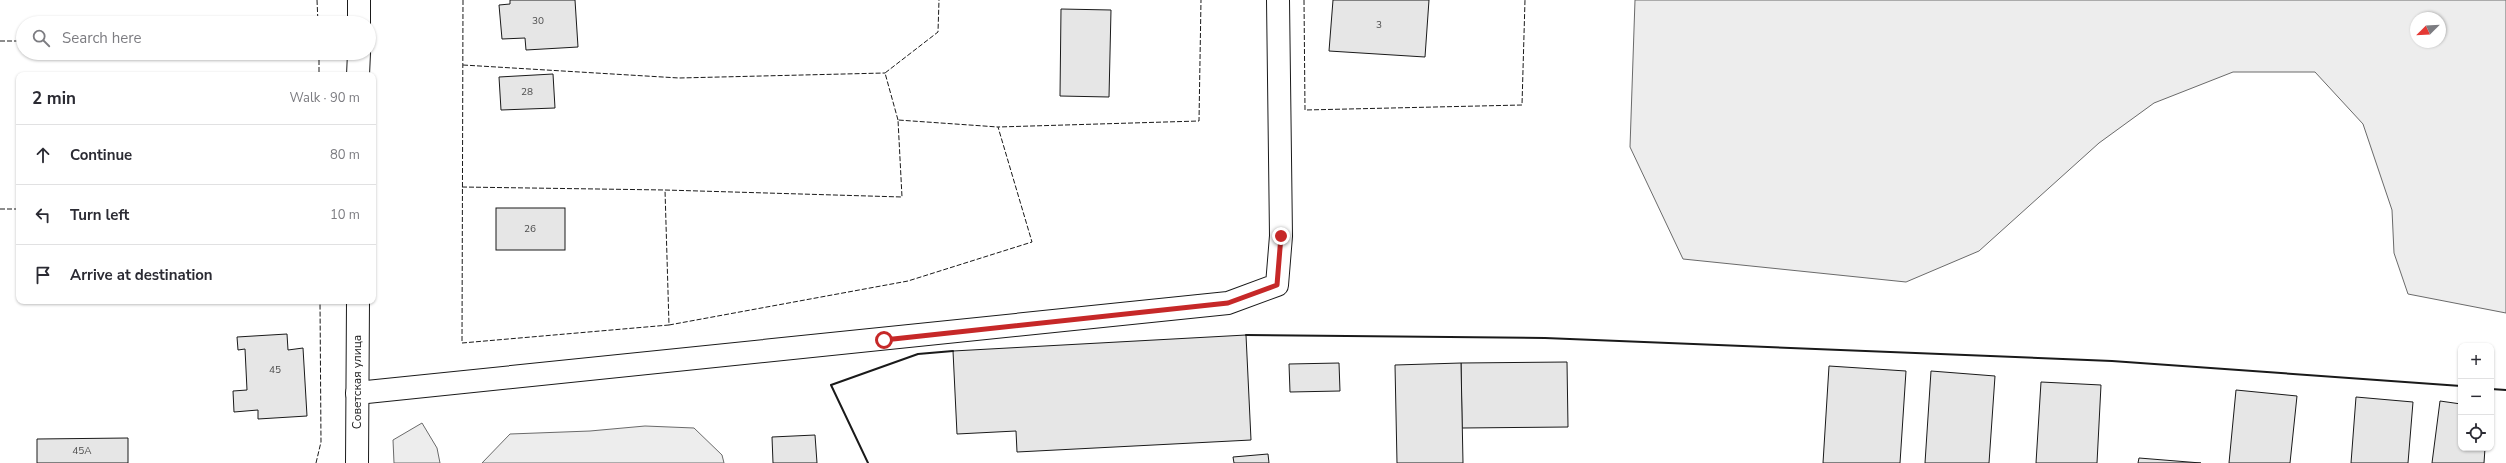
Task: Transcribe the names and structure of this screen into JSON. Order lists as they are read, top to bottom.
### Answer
{
  "streets": {
    "street": ["Советская улица"]
  },
  "house_numbers": [
    "30",
    "3",
    "28",
    "26",
    "45",
    "45А"
  ],
  "north": "bottom left",
  "page": {
    "search": "Search here",
    "heading": ["2 min", "Walk · 90 m"],
    "list": [
      ["Continue", "80 m"],
      ["Turn left", "10 m"],
      "Arrive at destination"
    ],
    "map_buttons": ["+", "−"]
  }
}
